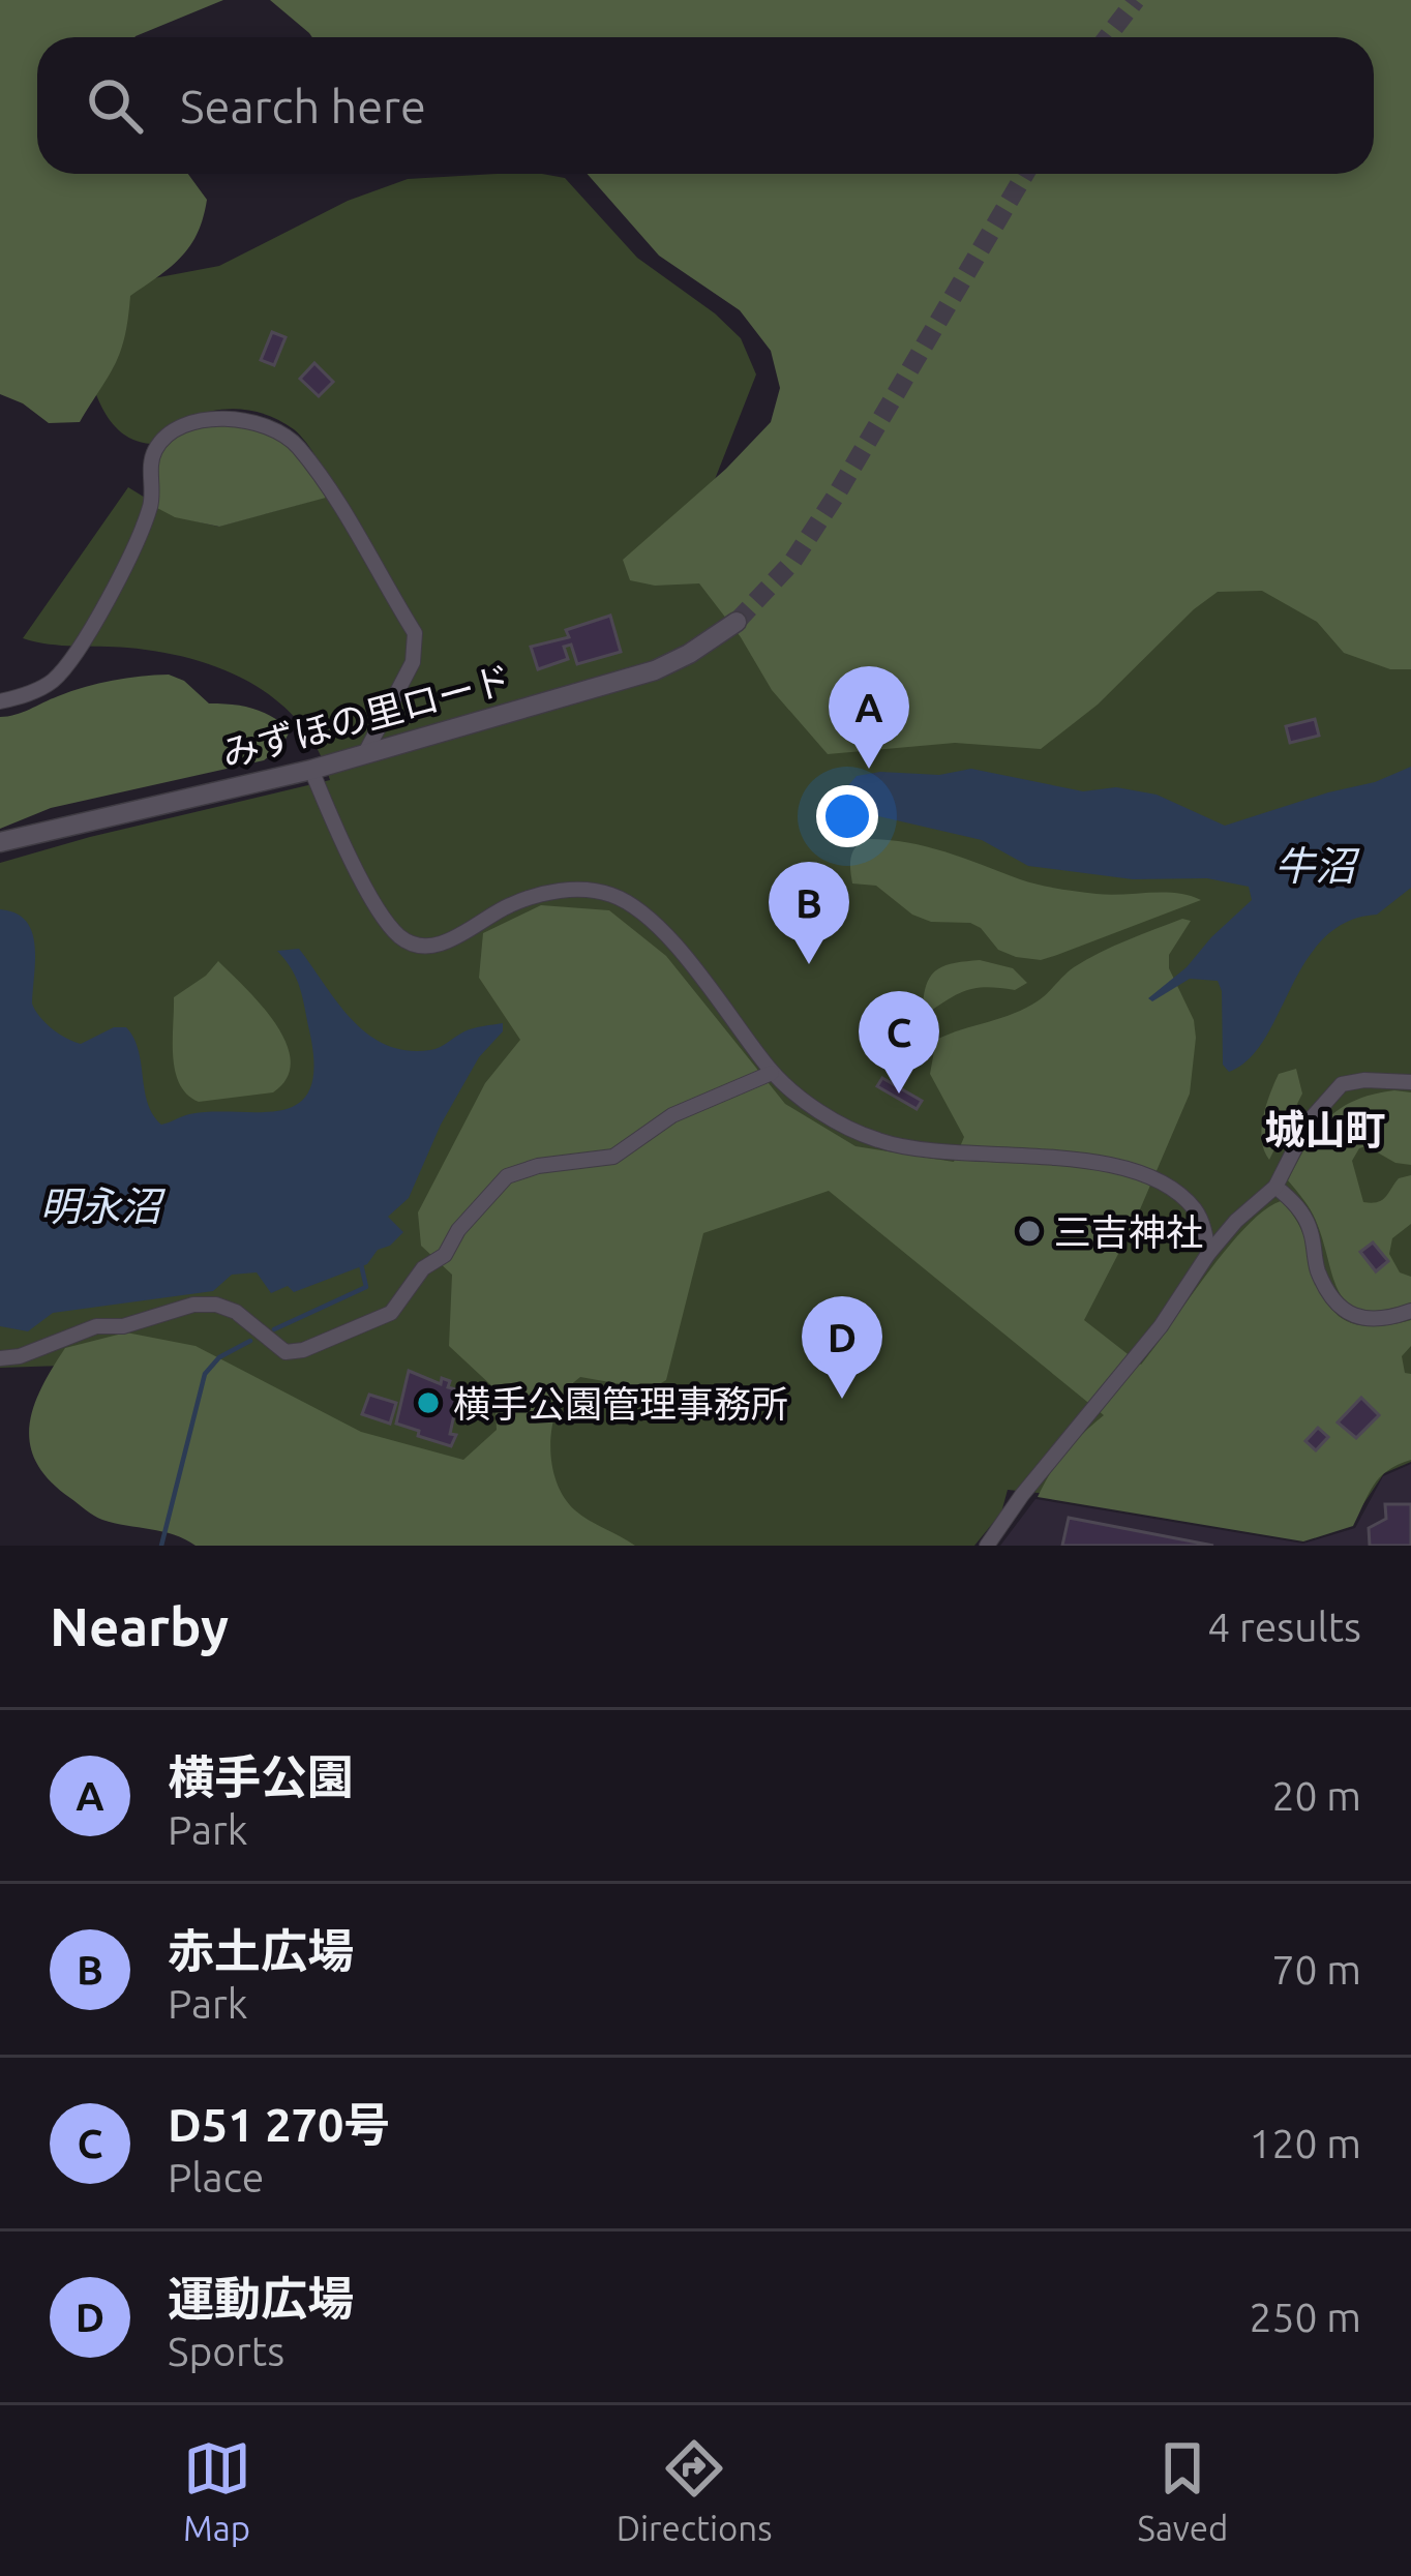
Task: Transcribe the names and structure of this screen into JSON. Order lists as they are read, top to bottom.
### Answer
{
  "streets": {
    "street": ["みずほの里ロード"]
  },
  "districts": ["城山町"],
  "water": ["牛沼", "明永沼"],
  "places": ["三吉神社", "横手公園管理事務所"],
  "page": {
    "search": "Search here",
    "pins": [
      "A",
      "B",
      "C",
      "D"
    ],
    "heading": ["Nearby", "4 results"],
    "list": [
      {
        "mark": "A",
        "name": "横手公園",
        "note": "Park",
        "value": "20 m"
      },
      {
        "mark": "B",
        "name": "赤土広場",
        "note": "Park",
        "value": "70 m"
      },
      {
        "mark": "C",
        "name": "D51 270号",
        "note": "Place",
        "value": "120 m"
      },
      {
        "mark": "D",
        "name": "運動広場",
        "note": "Sports",
        "value": "250 m"
      }
    ],
    "nav": ["Map", "Directions", "Saved"]
  }
}
